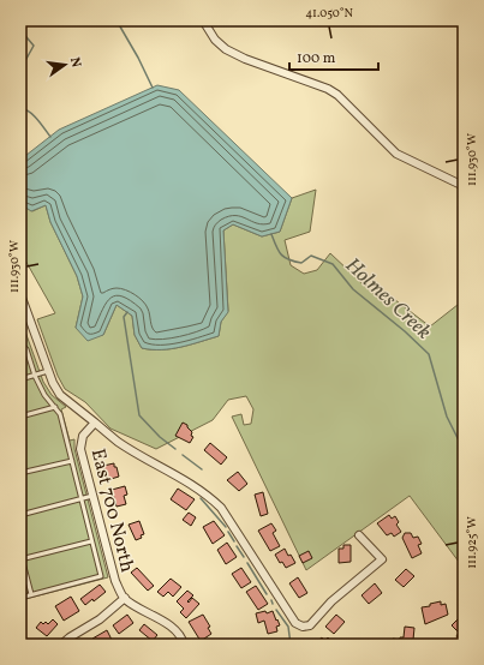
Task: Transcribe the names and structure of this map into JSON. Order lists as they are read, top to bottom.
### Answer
{
  "streets": {
    "street": ["East 700 North"]
  },
  "water": ["Holmes Creek"],
  "scale_bar": "100 m",
  "north": "right",
  "coordinates": ["41.050°N", "111.930°W", "111.925°W"]
}
